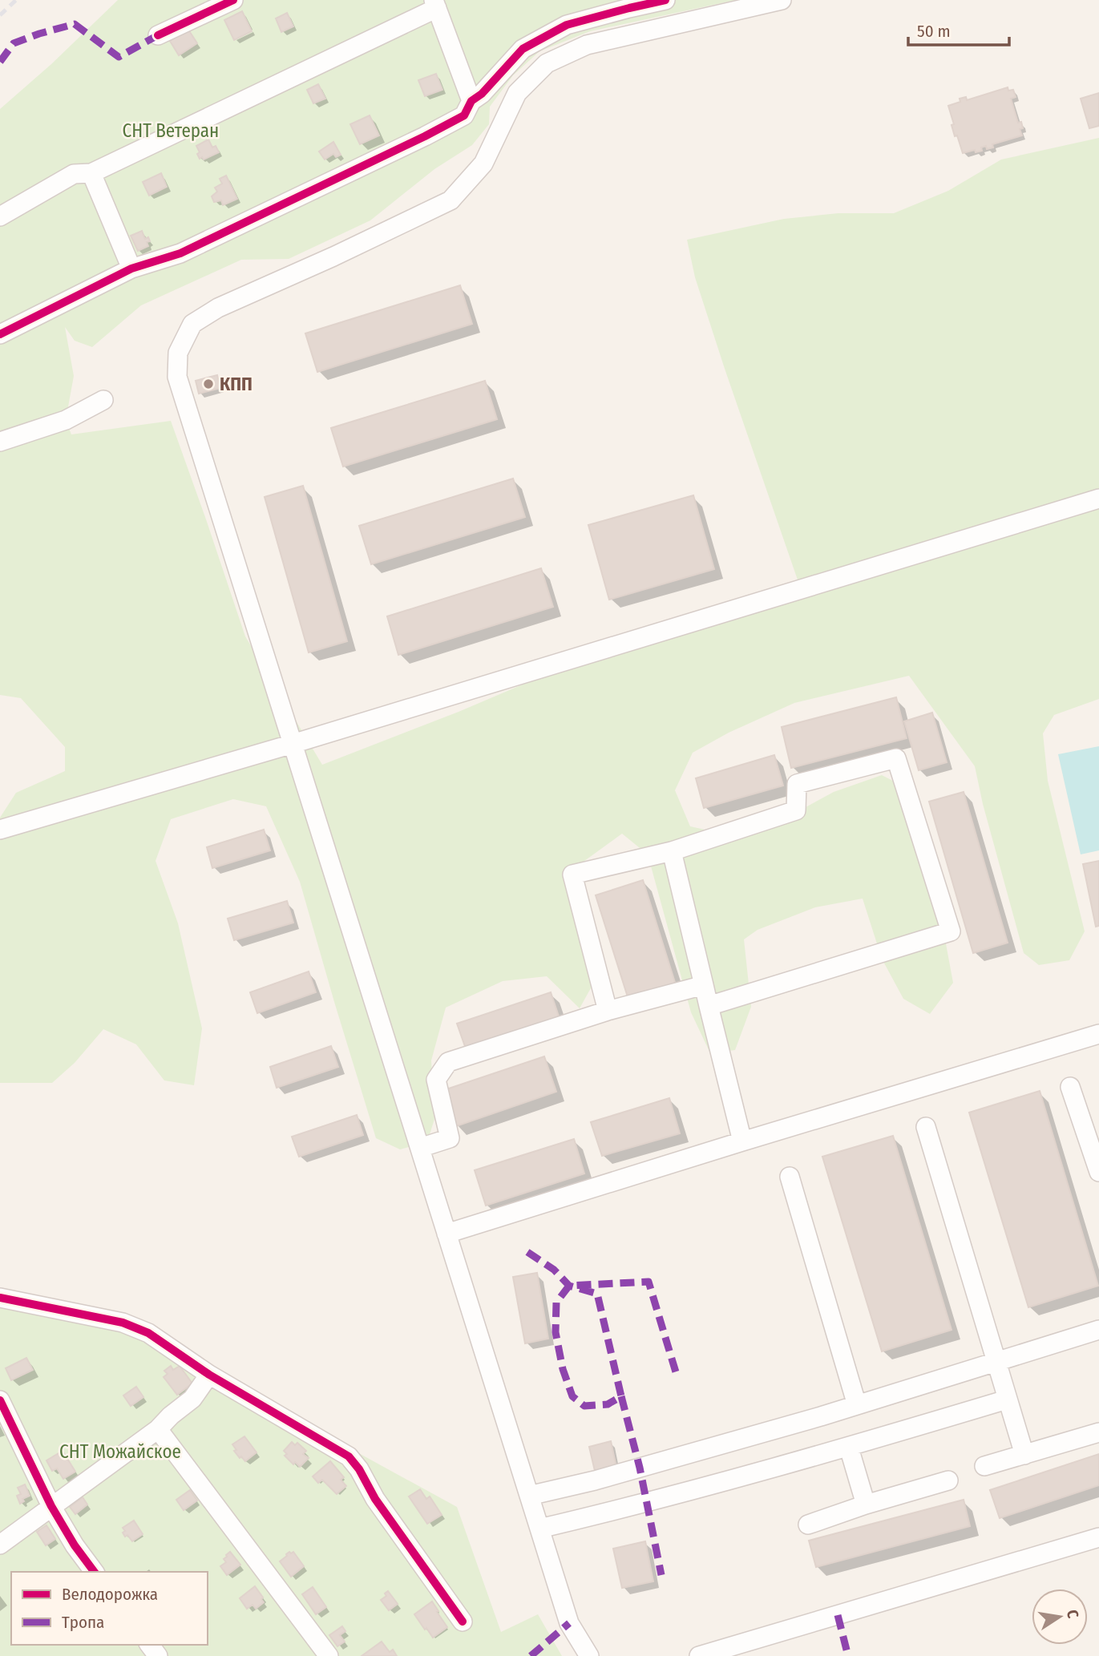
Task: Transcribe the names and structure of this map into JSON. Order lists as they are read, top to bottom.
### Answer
{
  "parks": ["СНТ Ветеран", "СНТ Можайское"],
  "places": ["КПП"],
  "legend": ["Велодорожка", "Тропа"],
  "scale_bar": "50 m",
  "north": "right"
}
